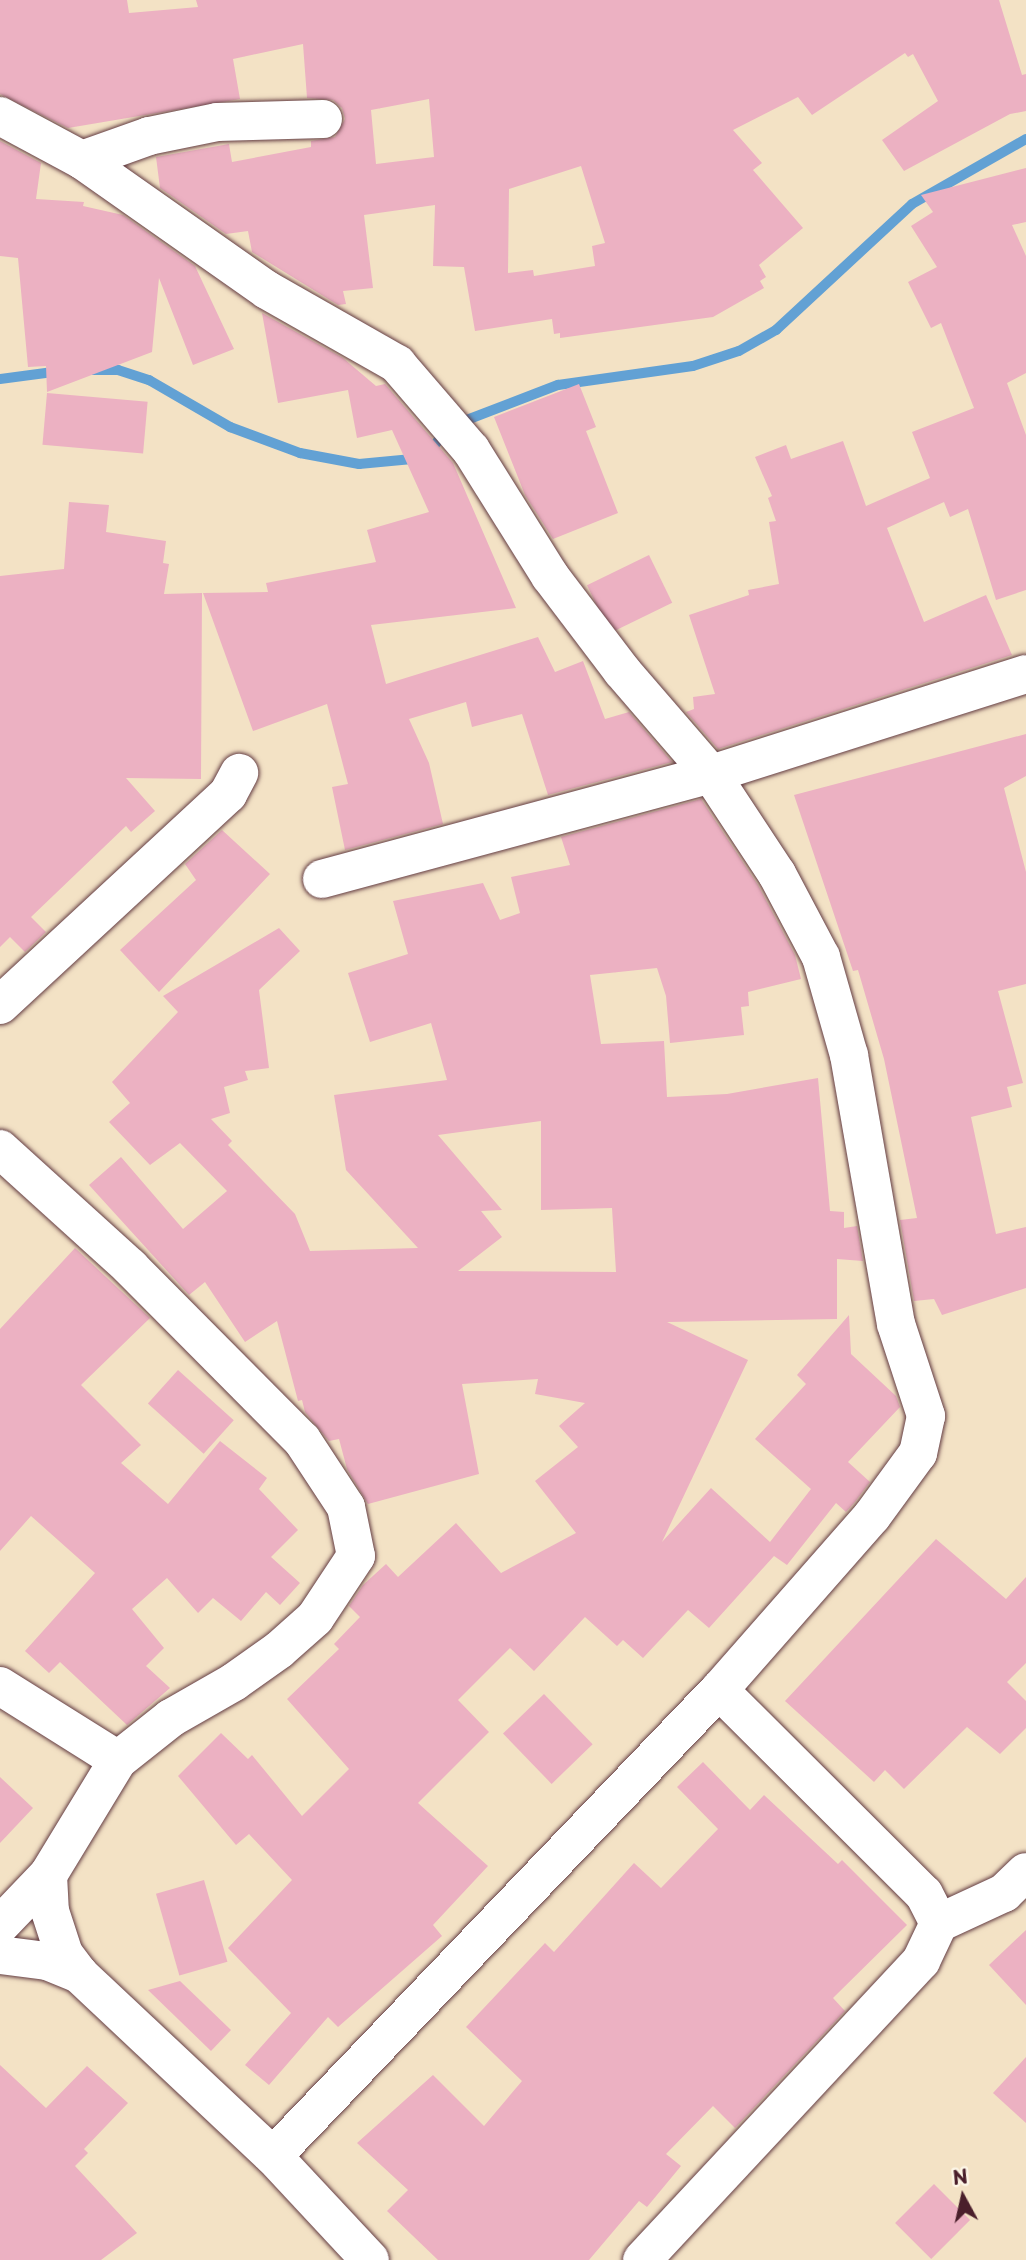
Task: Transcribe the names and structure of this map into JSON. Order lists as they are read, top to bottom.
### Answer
{
  "north": "top"
}
